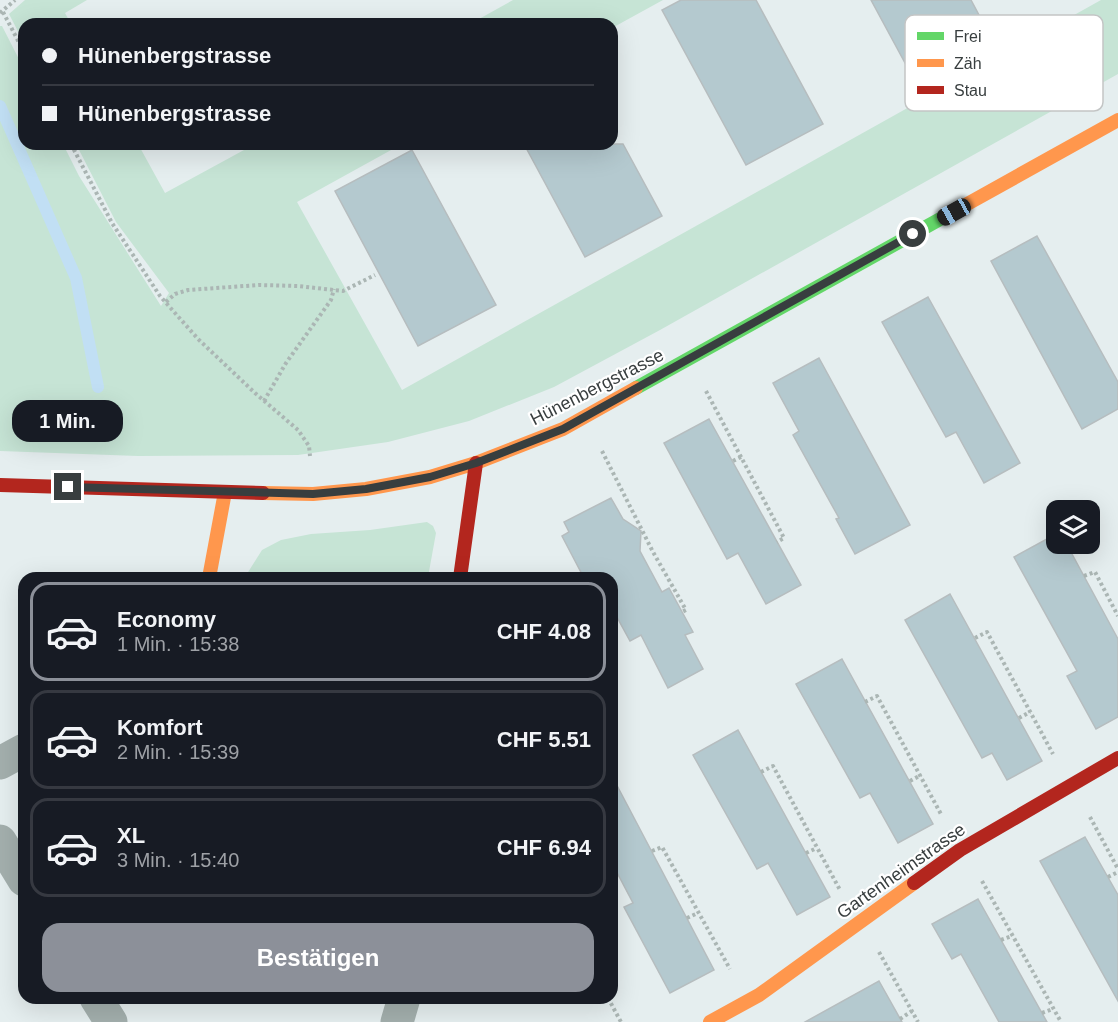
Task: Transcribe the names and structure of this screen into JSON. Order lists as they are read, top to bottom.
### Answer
{
  "streets": {
    "street": ["Hünenbergstrasse", "Gartenheimstrasse"]
  },
  "legend": ["Frei", "Zäh", "Stau"],
  "page": {
    "banner": ["Hünenbergstrasse", "Hünenbergstrasse"],
    "bubble": "1 Min.",
    "list": [
      {
        "name": "Economy",
        "note": "1 Min. · 15:38",
        "value": "CHF 4.08"
      },
      {
        "name": "Komfort",
        "note": "2 Min. · 15:39",
        "value": "CHF 5.51"
      },
      {
        "name": "XL",
        "note": "3 Min. · 15:40",
        "value": "CHF 6.94"
      }
    ],
    "buttons": "Bestätigen"
  }
}
